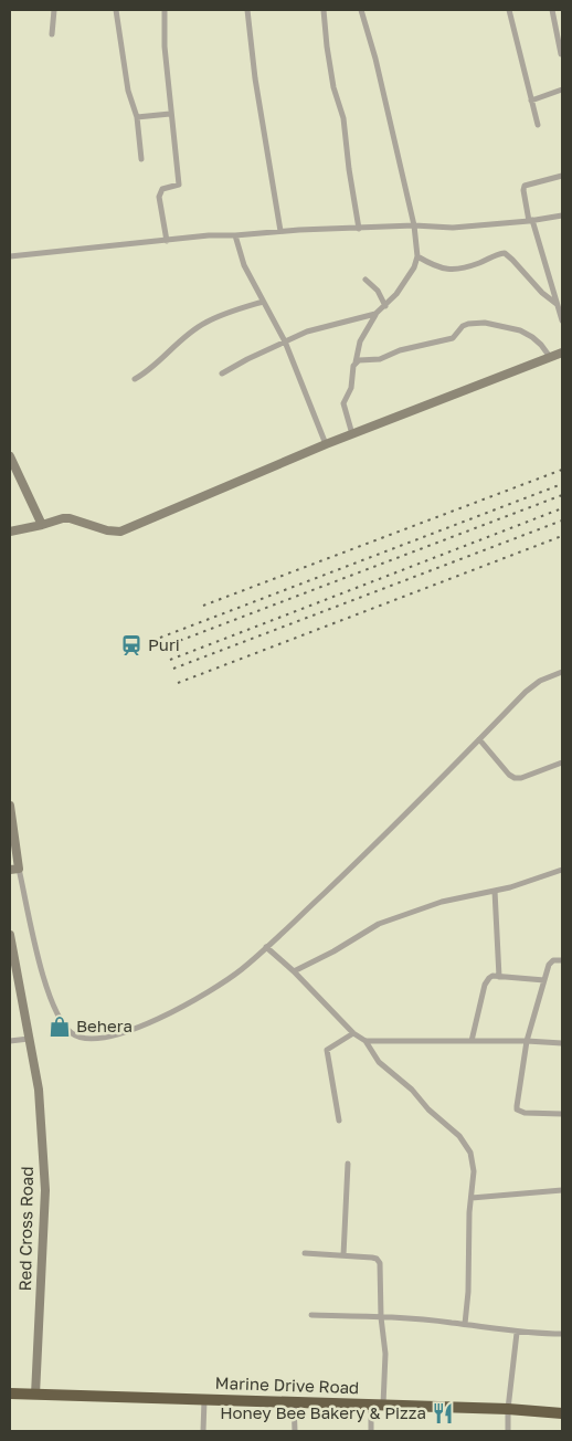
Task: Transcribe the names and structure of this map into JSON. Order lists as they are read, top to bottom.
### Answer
{
  "streets": {
    "highway": ["Marine Drive Road"],
    "main road": ["Red Cross Road"]
  },
  "crossings": [
    ["Red Cross Road", "Marine Drive Road"]
  ],
  "places": {
    "station": ["Puri"],
    "shop": ["Behera"],
    "restaurant": ["Honey Bee Bakery & Pizza"]
  }
}
